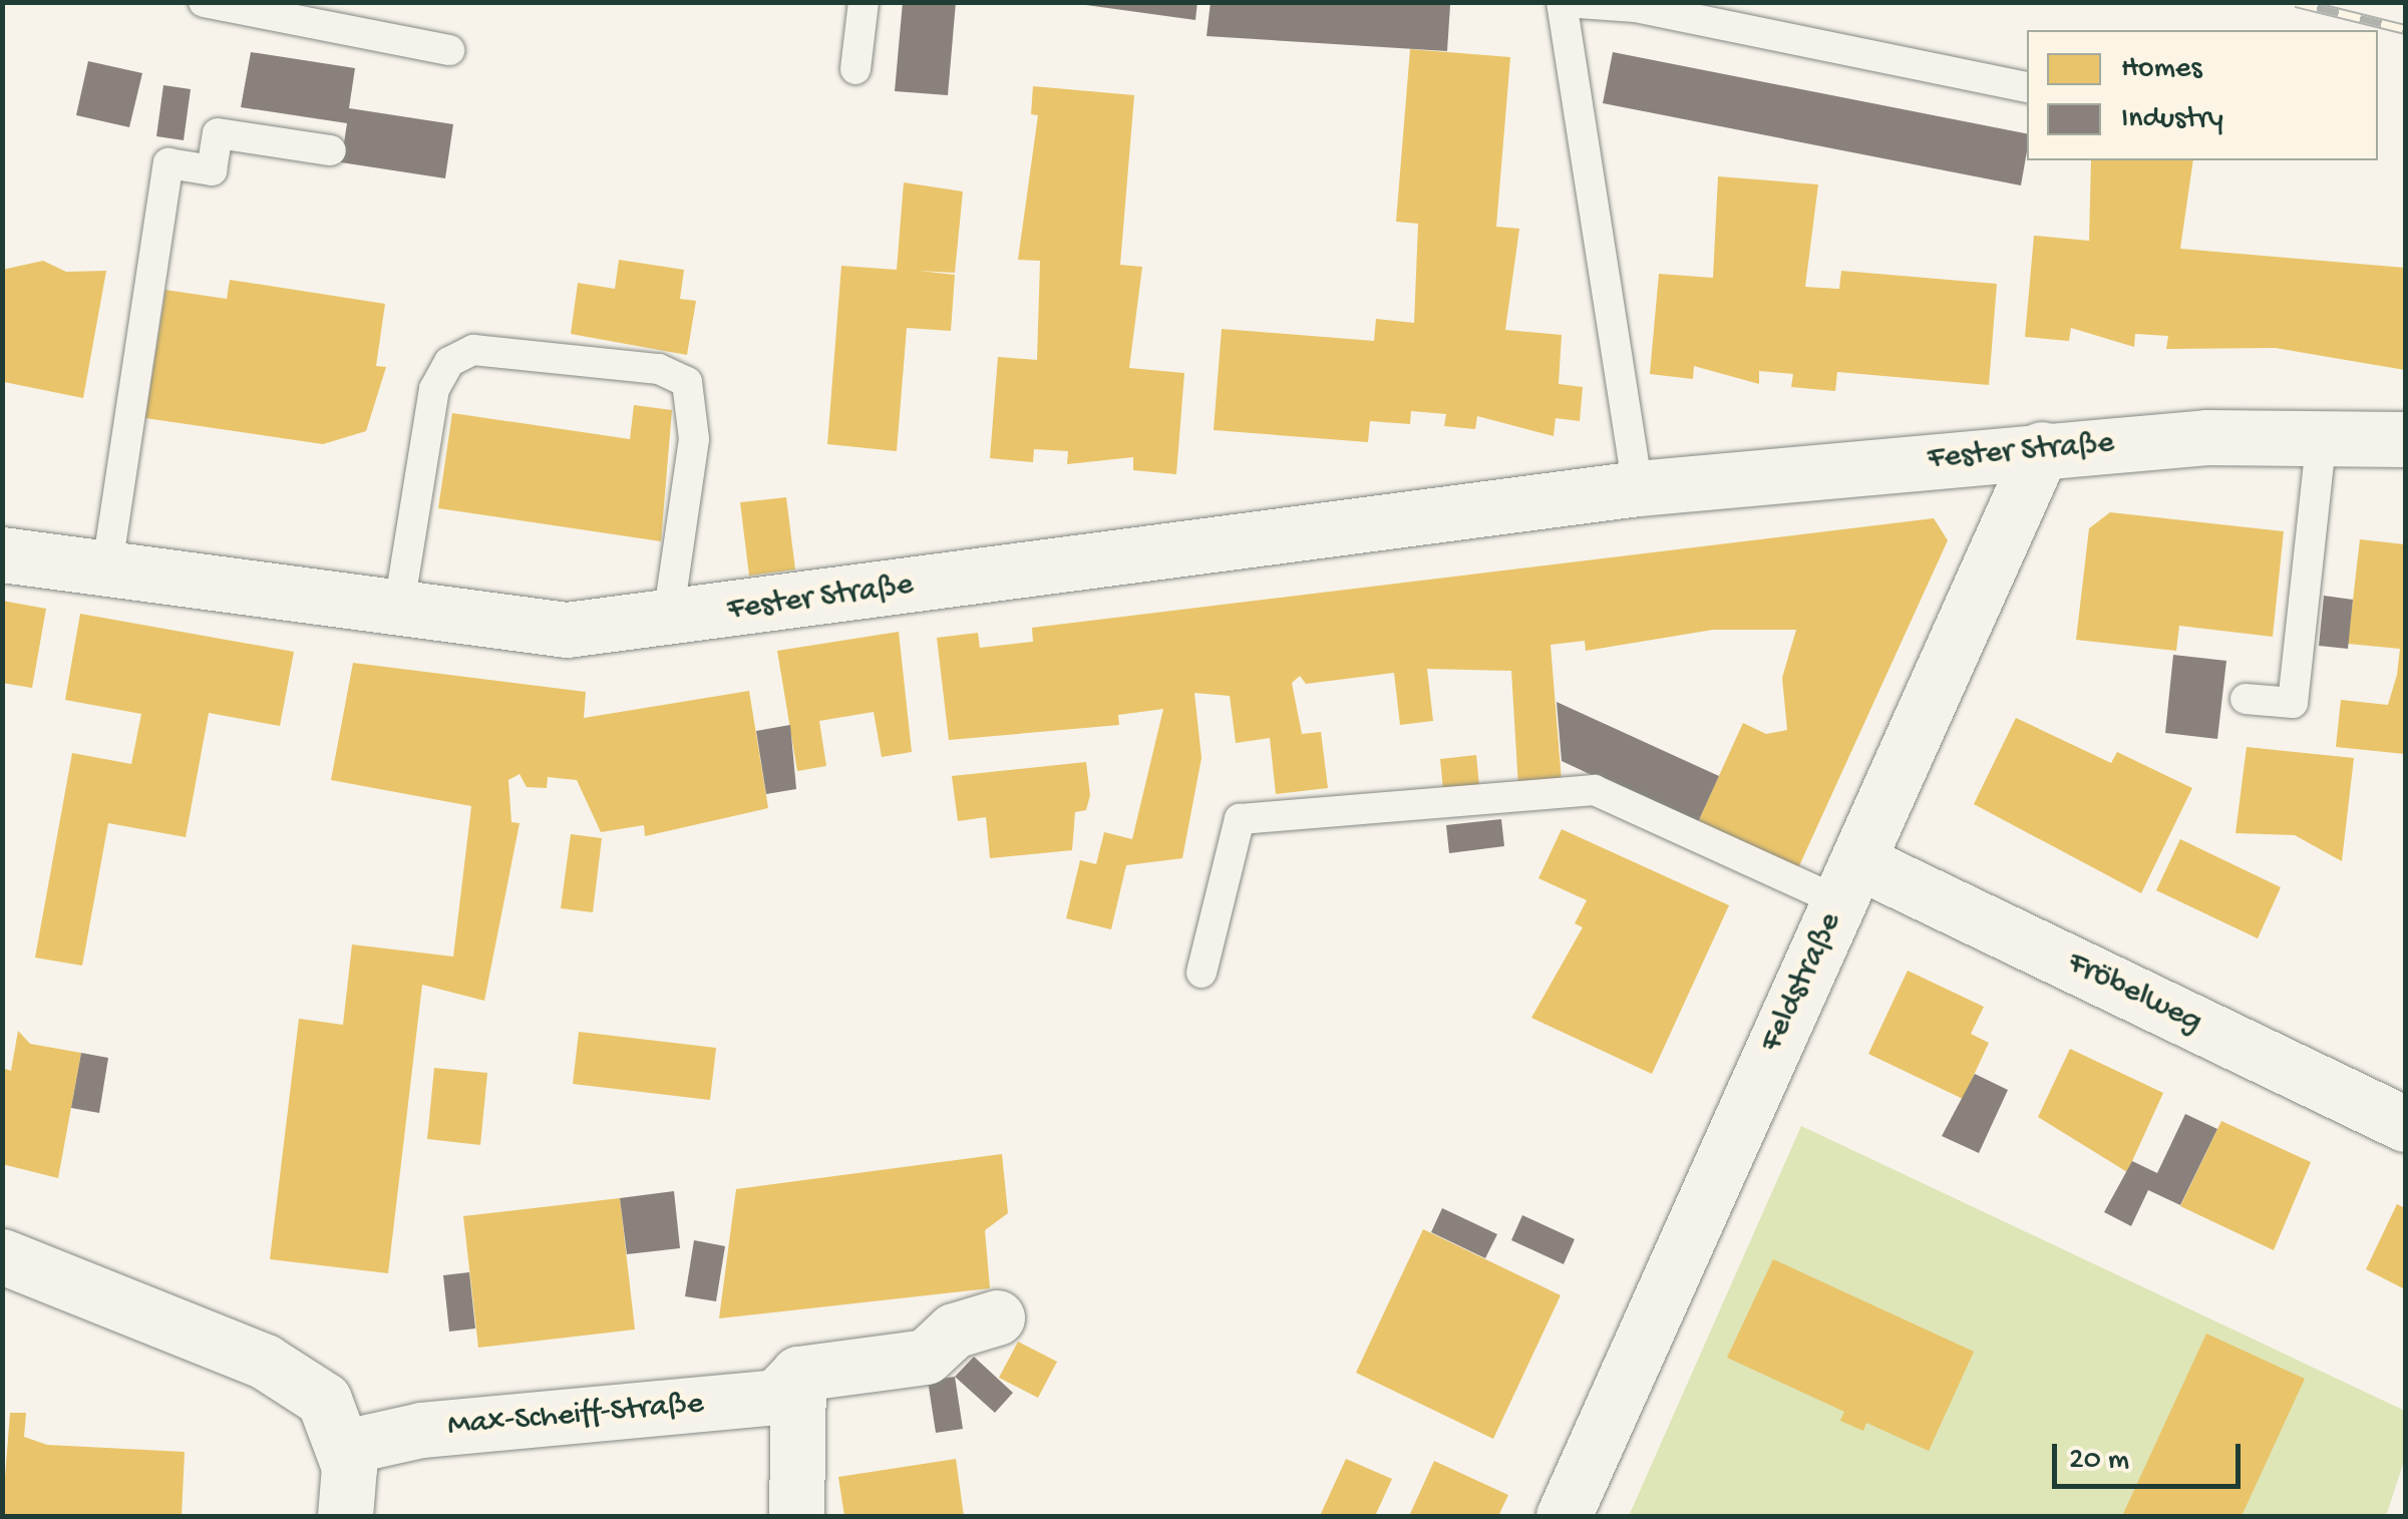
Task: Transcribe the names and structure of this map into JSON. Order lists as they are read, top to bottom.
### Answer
{
  "streets": {
    "street": [
      "Fester Straße",
      "Feldstraße",
      "Fröbelweg",
      "Max-Scheiff-Straße"
    ]
  },
  "crossings": [
    ["Fester Straße", "Feldstraße"],
    ["Feldstraße", "Fröbelweg"]
  ],
  "legend": ["Homes", "Industry"],
  "scale_bar": "20 m"
}
